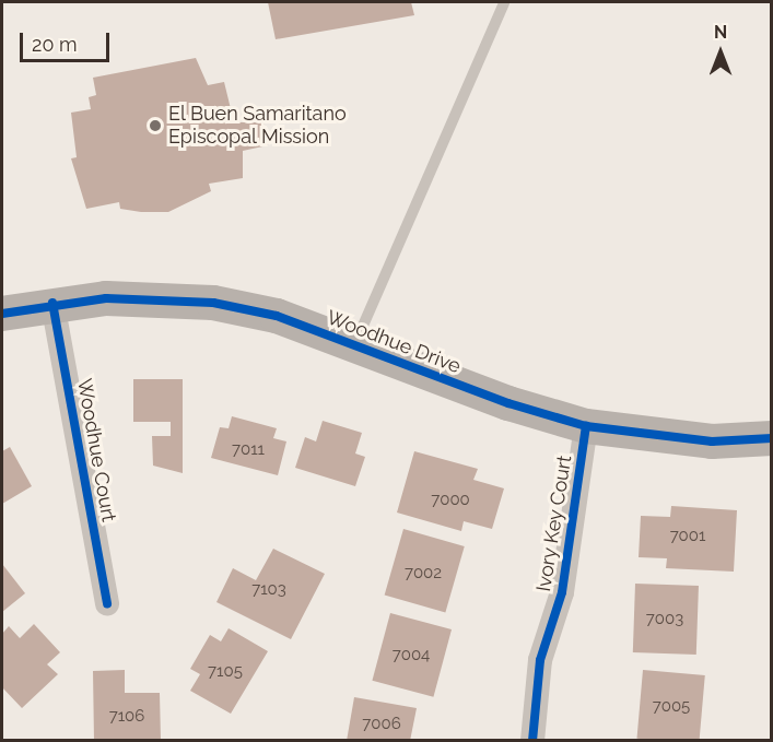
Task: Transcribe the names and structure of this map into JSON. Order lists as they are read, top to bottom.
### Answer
{
  "streets": {
    "street": ["Woodhue Drive", "Woodhue Court", "Ivory Key Court"]
  },
  "crossings": [
    ["Woodhue Drive", "Woodhue Court"],
    ["Woodhue Drive", "Ivory Key Court"]
  ],
  "places": ["El Buen Samaritano Episcopal Mission"],
  "house_numbers": [
    "7011",
    "7000",
    "7001",
    "7002",
    "7103",
    "7003",
    "7004",
    "7105",
    "7005",
    "7106",
    "7006"
  ],
  "scale_bar": "20 m",
  "north": "top"
}
